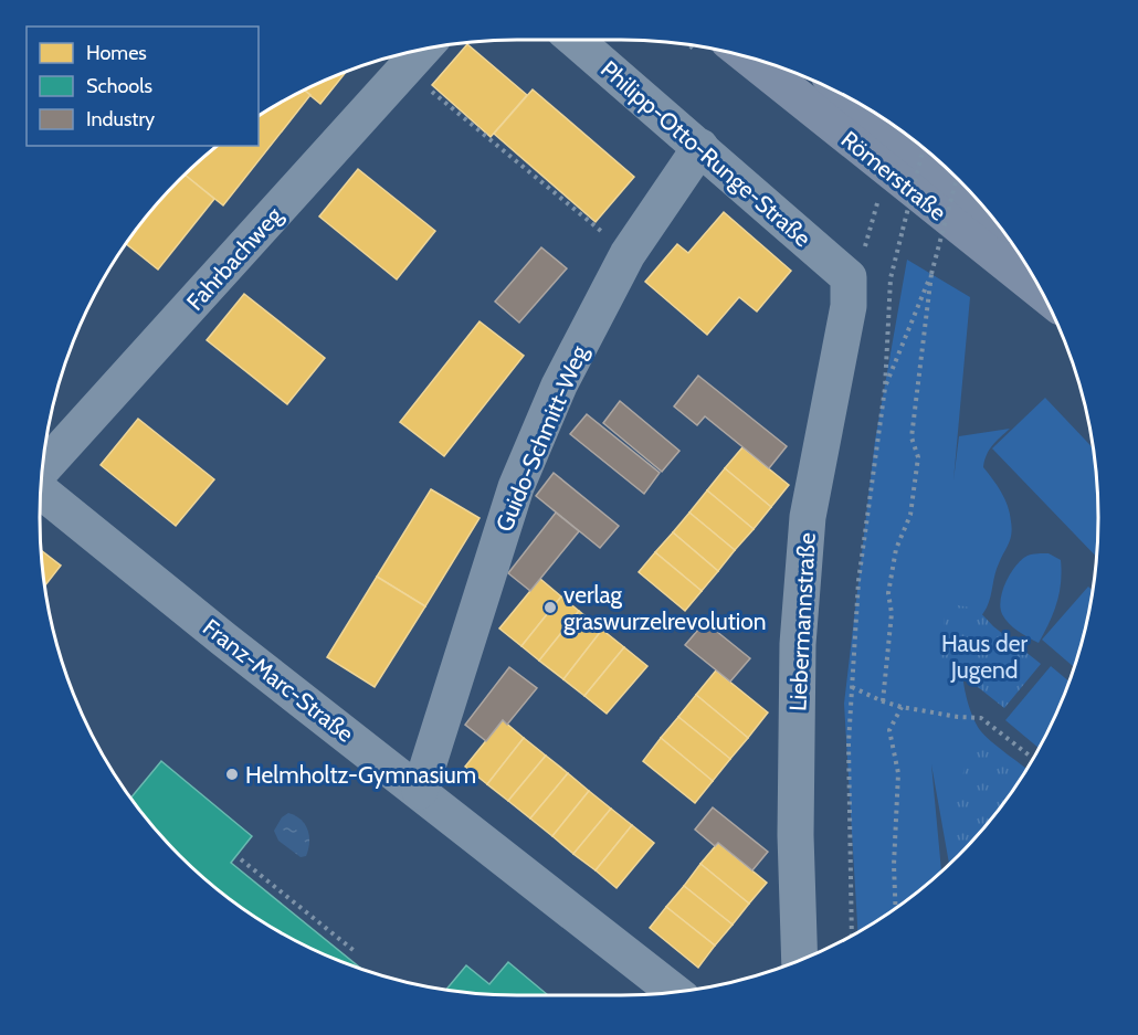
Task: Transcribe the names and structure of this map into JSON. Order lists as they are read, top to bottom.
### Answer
{
  "streets": {
    "main road": ["Römerstraße"],
    "street": [
      "Philipp-Otto-Runge-Straße",
      "Fahrbachweg",
      "Guido-Schmitt-Weg",
      "Liebermannstraße",
      "Franz-Marc-Straße"
    ]
  },
  "crossings": [
    ["Philipp-Otto-Runge-Straße", "Guido-Schmitt-Weg"],
    ["Philipp-Otto-Runge-Straße", "Liebermannstraße"],
    ["Guido-Schmitt-Weg", "Franz-Marc-Straße"]
  ],
  "parks": ["Haus der Jugend"],
  "places": ["verlag graswurzelrevolution", "Helmholtz-Gymnasium"],
  "legend": ["Homes", "Schools", "Industry"]
}
